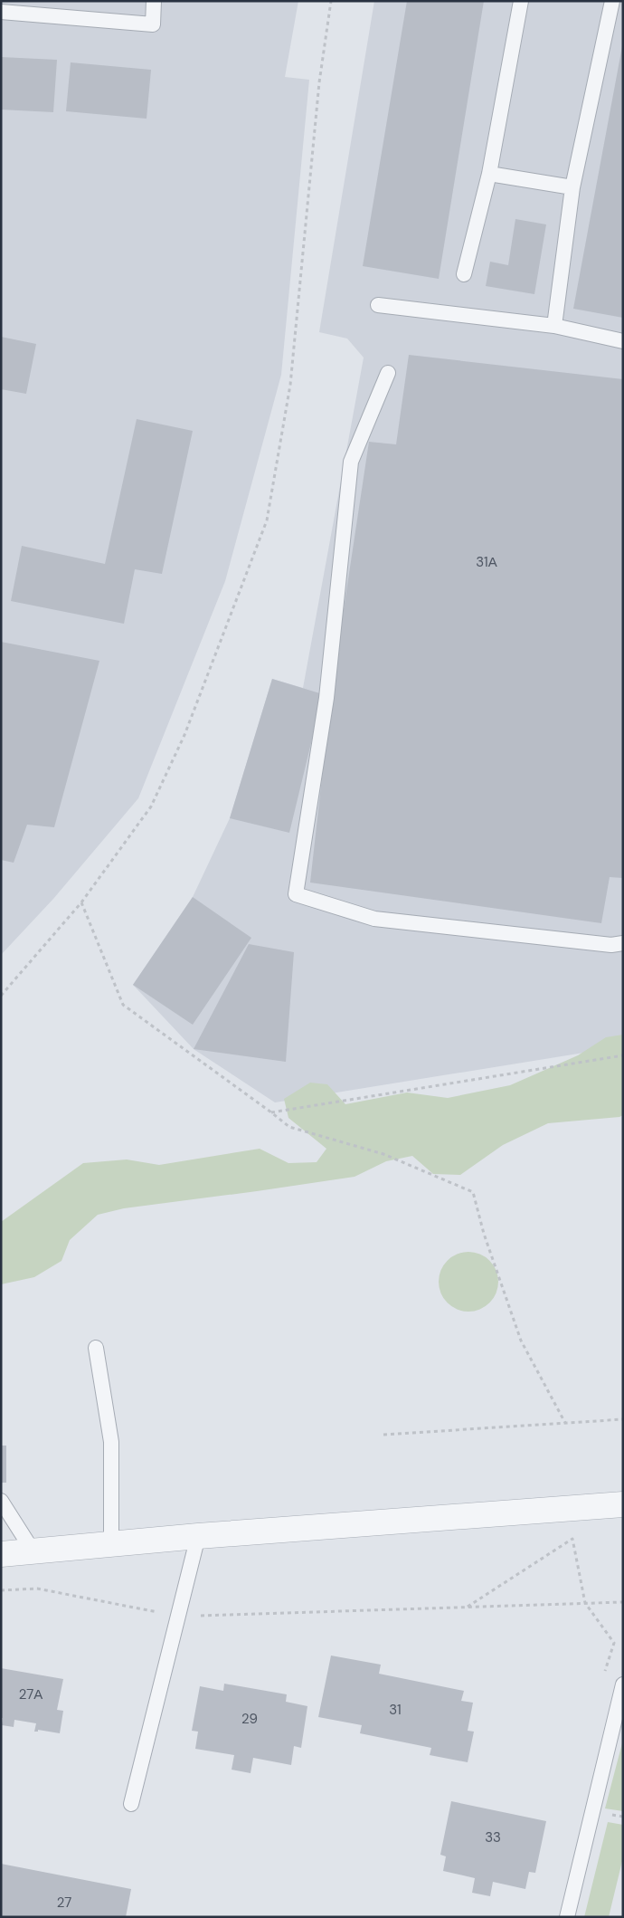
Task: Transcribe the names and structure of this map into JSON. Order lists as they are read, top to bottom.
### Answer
{
  "house_numbers": [
    "31А",
    "27А",
    "31",
    "29",
    "33",
    "27"
  ]
}
